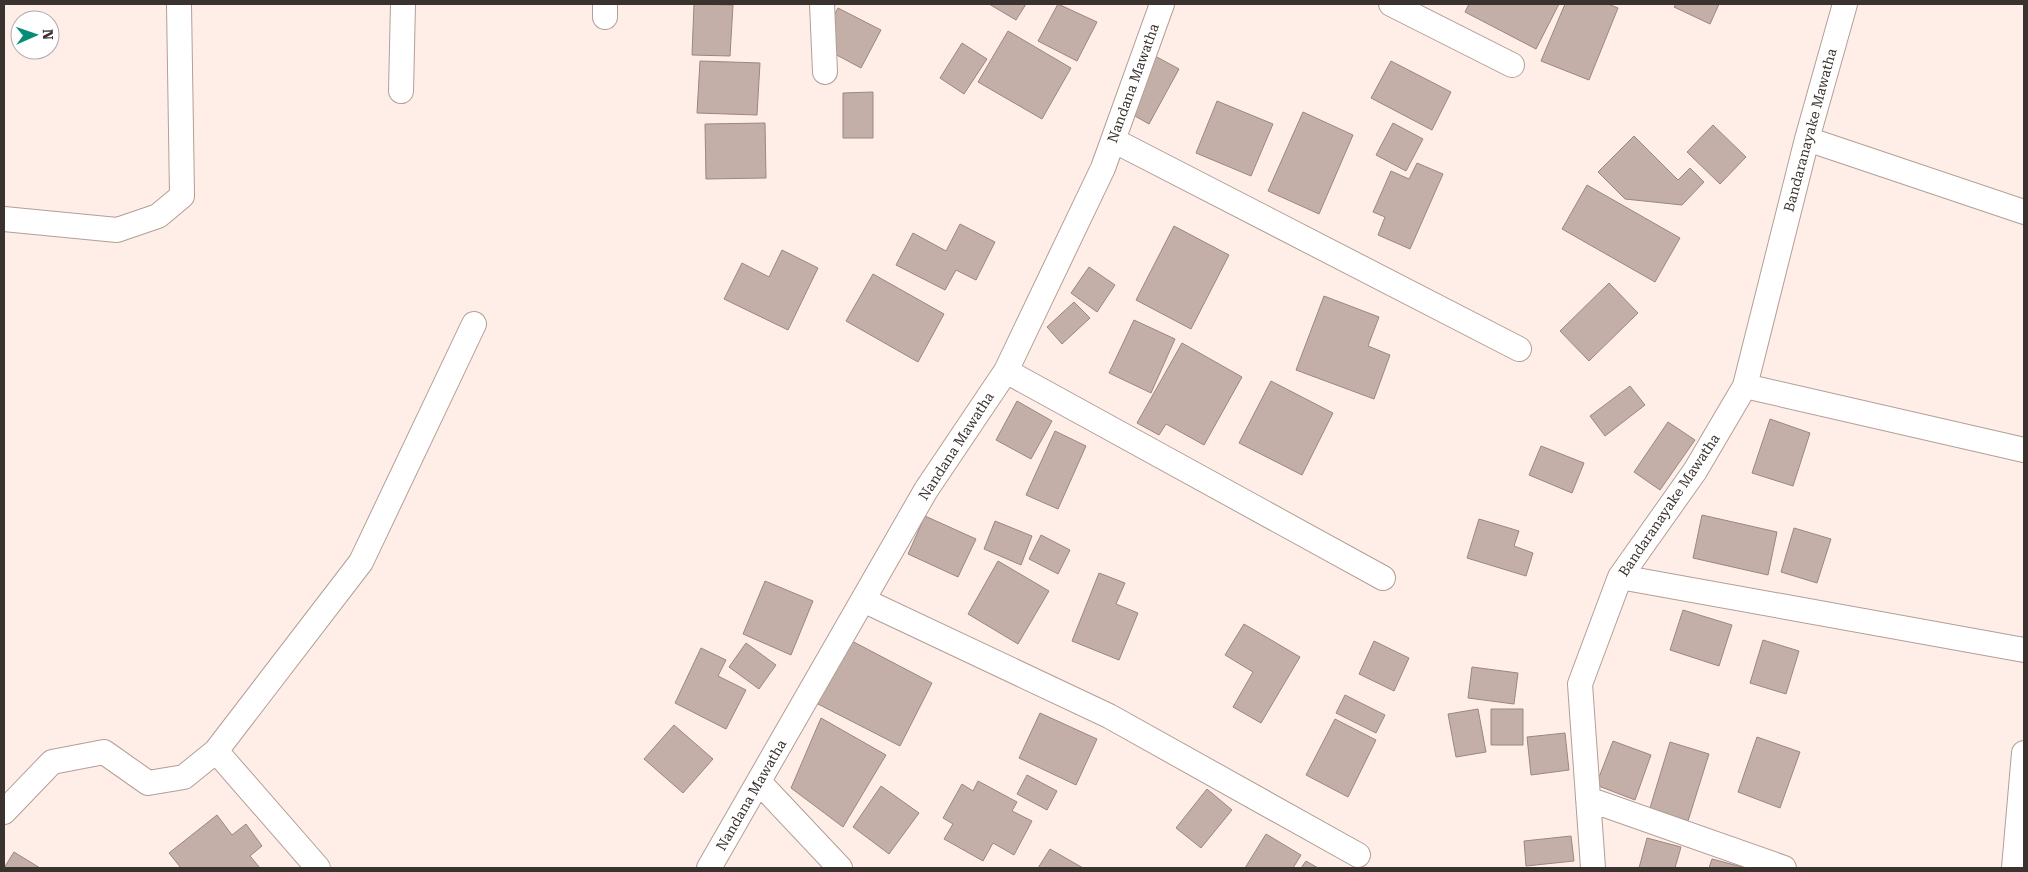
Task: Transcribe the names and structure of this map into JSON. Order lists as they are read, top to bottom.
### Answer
{
  "streets": {
    "street": ["Nandana Mawatha", "Bandaranayake Mawatha"]
  },
  "north": "right"
}
